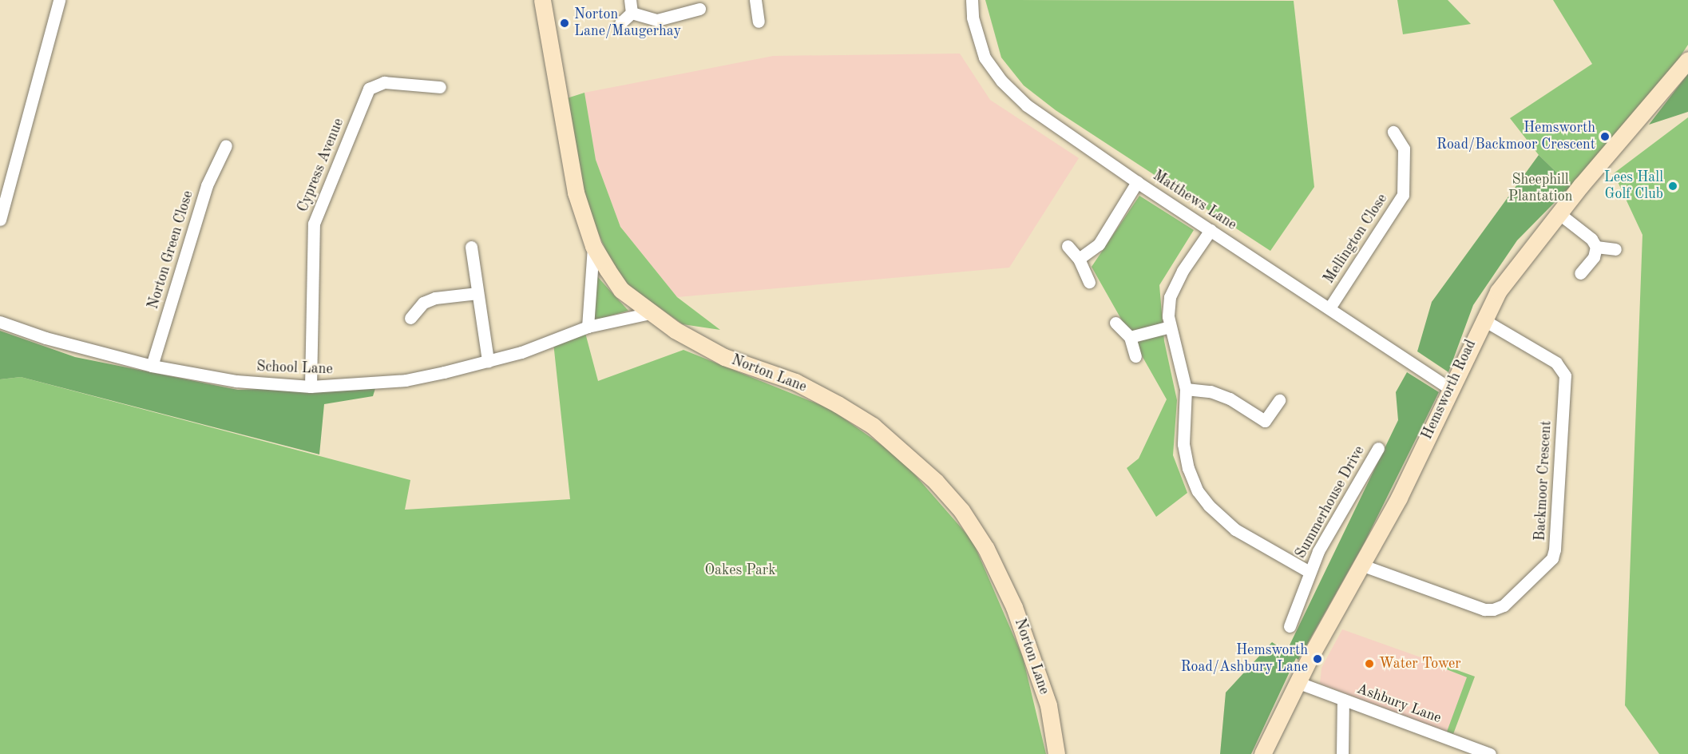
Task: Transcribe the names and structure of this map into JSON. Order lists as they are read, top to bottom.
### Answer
{
  "streets": {
    "street": [
      "Cypress Avenue",
      "Matthews Lane",
      "Mellington Close",
      "Norton Green Close",
      "School Lane",
      "Norton Lane",
      "Hemsworth Road",
      "Backmoor Crescent",
      "Summerhouse Drive",
      "Ashbury Lane"
    ]
  },
  "crossings": [
    ["Cypress Avenue", "School Lane"],
    ["Matthews Lane", "Mellington Close"],
    ["Matthews Lane", "Hemsworth Road"],
    ["Matthews Lane", "Summerhouse Drive"],
    ["Norton Green Close", "School Lane"],
    ["School Lane", "Norton Lane"],
    ["Hemsworth Road", "Backmoor Crescent"],
    ["Hemsworth Road", "Ashbury Lane"]
  ],
  "parks": ["Sheephill Plantation", "Oakes Park"],
  "places": [
    "Norton Lane/Maugerhay",
    "Hemsworth Road/Backmoor Crescent",
    "Lees Hall Golf Club",
    "Hemsworth Road/Ashbury Lane",
    "Water Tower"
  ]
}
